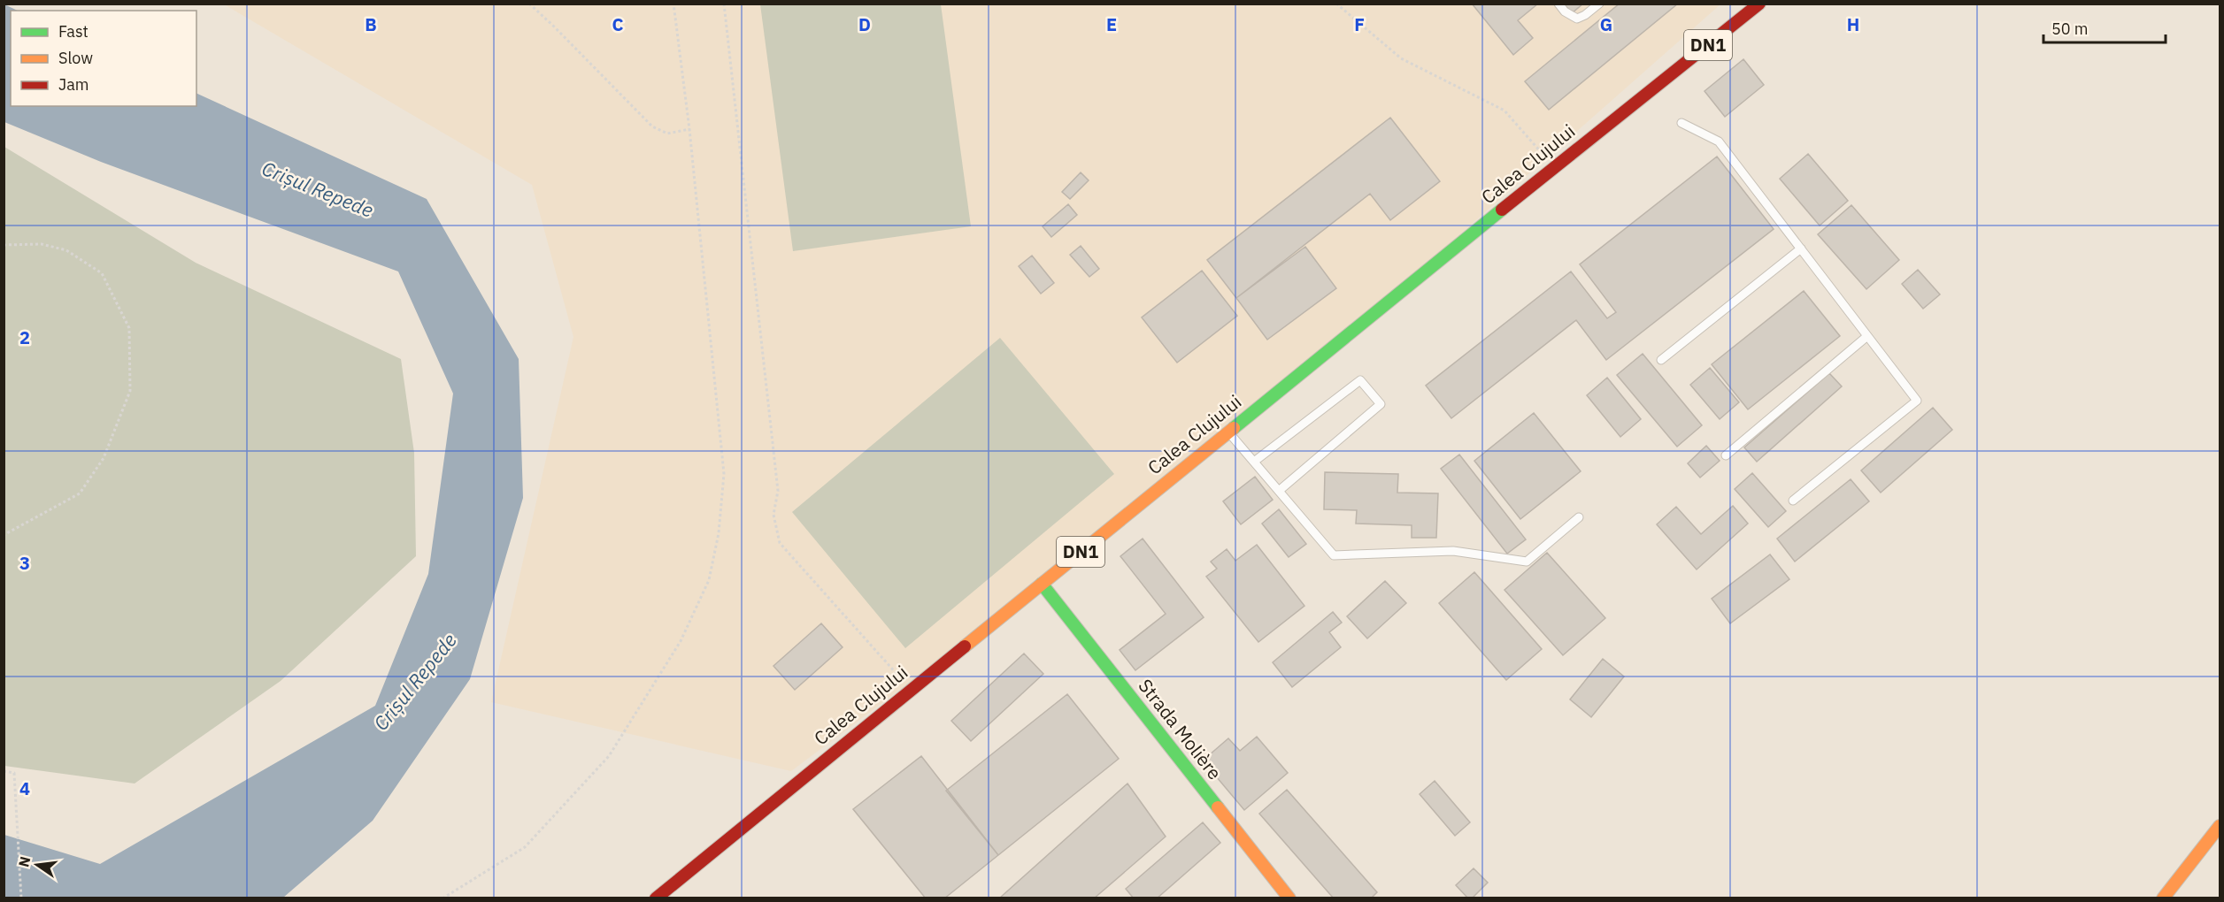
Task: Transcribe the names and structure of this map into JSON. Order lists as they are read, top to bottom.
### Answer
{
  "streets": {
    "main road": ["DN1", "Calea Clujului", "Strada Molière"]
  },
  "crossings": [
    ["Calea Clujului", "Strada Molière"]
  ],
  "water": ["Crișul Repede"],
  "legend": ["Fast", "Slow", "Jam"],
  "scale_bar": "50 m",
  "north": "left",
  "grid": {
    "columns": [
      "B",
      "C",
      "D",
      "E",
      "F",
      "G",
      "H"
    ],
    "rows": ["2", "3", "4"]
  }
}
